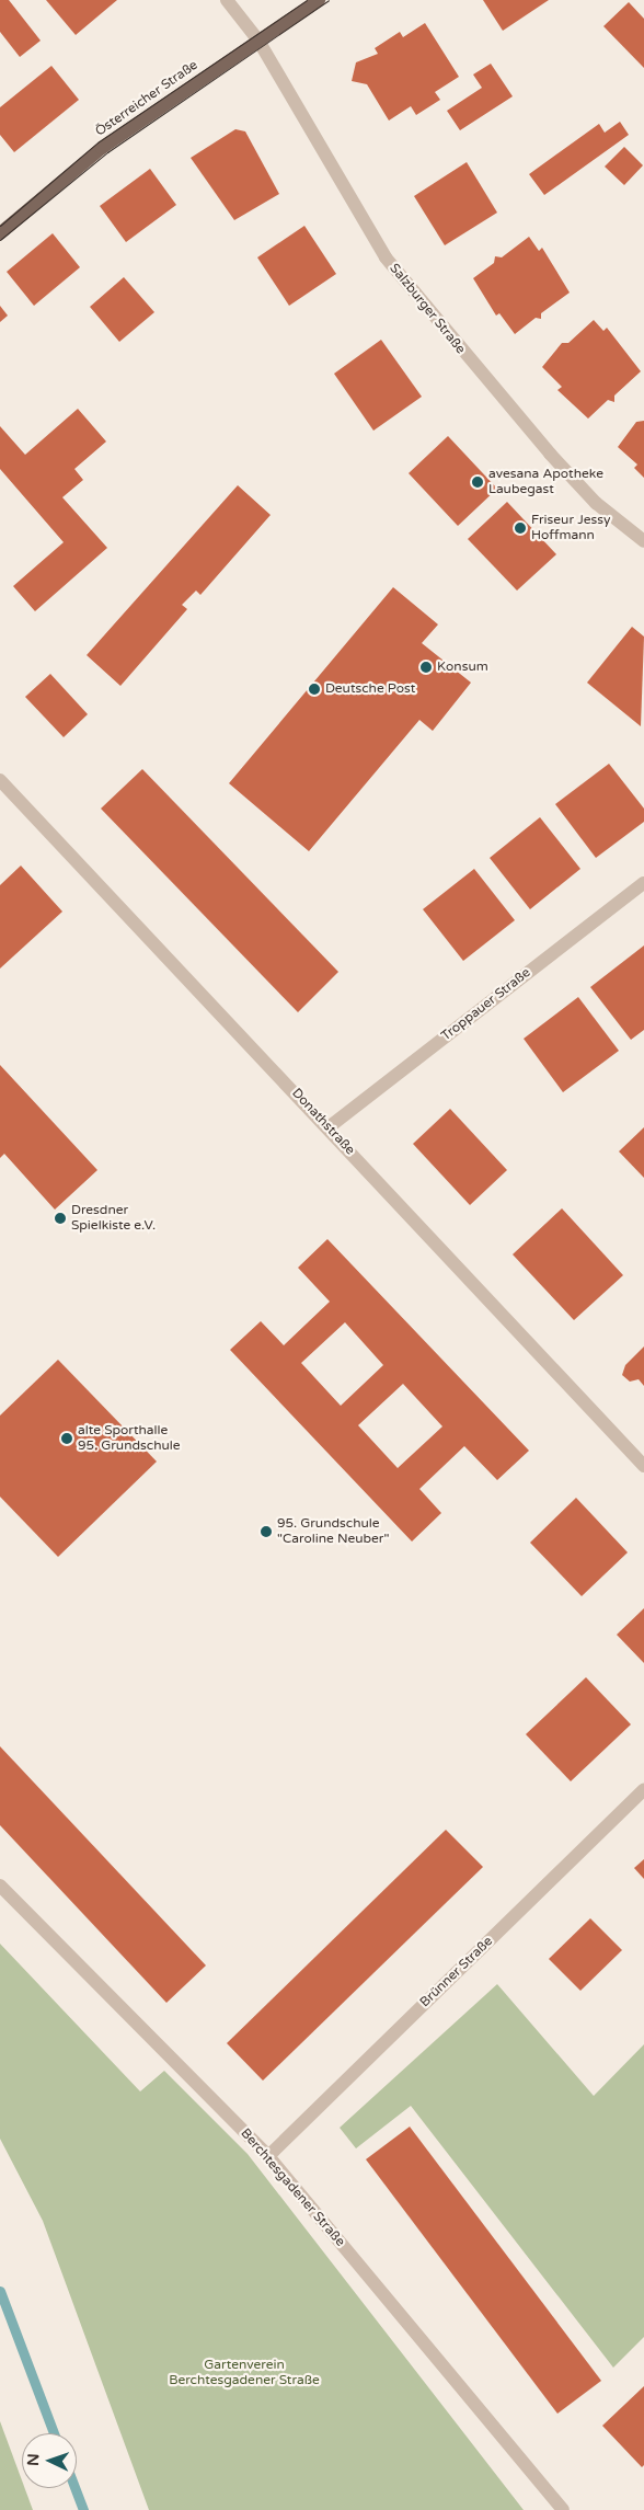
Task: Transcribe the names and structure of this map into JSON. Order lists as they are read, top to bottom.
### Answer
{
  "streets": {
    "main road": ["Österreicher Straße"],
    "street": [
      "Salzburger Straße",
      "Troppauer Straße",
      "Donathstraße",
      "Brünner Straße",
      "Berchtesgadener Straße"
    ]
  },
  "crossings": [
    ["Österreicher Straße", "Salzburger Straße"],
    ["Troppauer Straße", "Donathstraße"],
    ["Brünner Straße", "Berchtesgadener Straße"]
  ],
  "parks": ["Gartenverein Berchtesgadener Straße"],
  "places": [
    "avesana Apotheke Laubegast",
    "Friseur Jessy Hoffmann",
    "Konsum",
    "Deutsche Post",
    "Dresdner Spielkiste e.V.",
    "alte Sporthalle 95. Grundschule",
    "95. Grundschule \"Caroline Neuber\""
  ],
  "north": "left"
}
